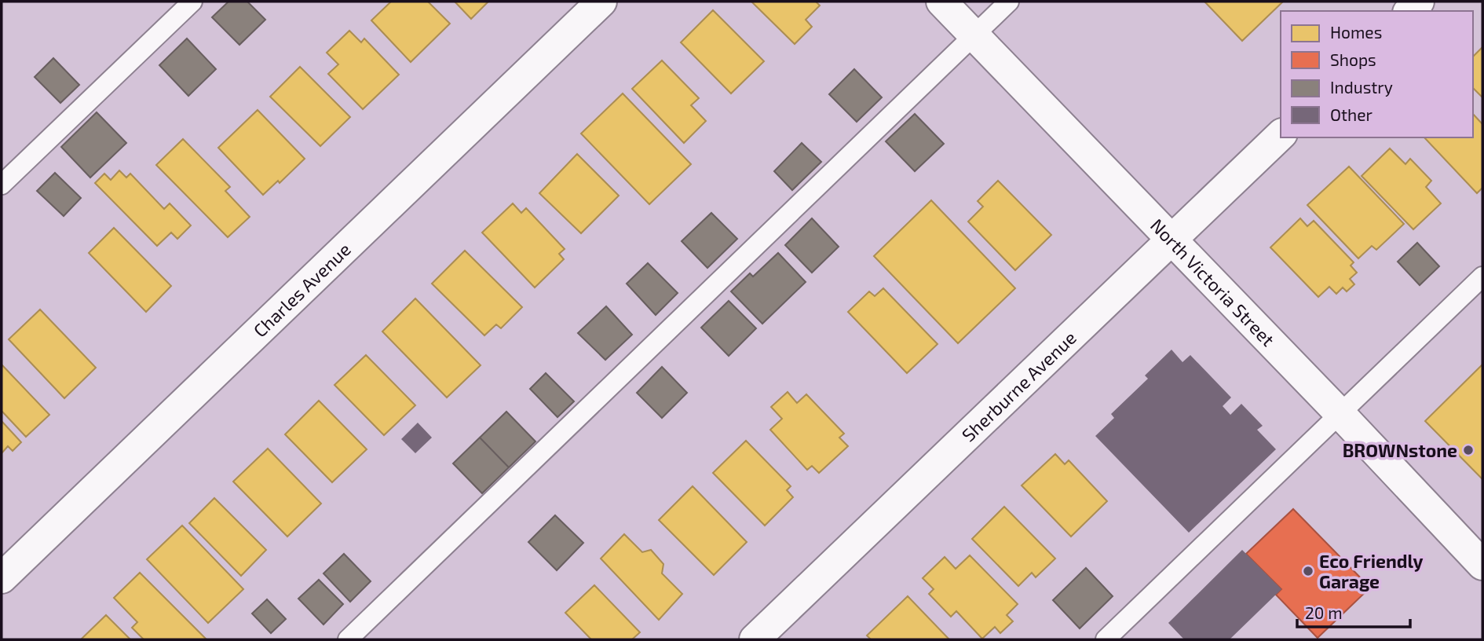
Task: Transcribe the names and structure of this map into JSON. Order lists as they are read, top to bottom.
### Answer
{
  "streets": {
    "street": ["North Victoria Street", "Charles Avenue", "Sherburne Avenue"]
  },
  "crossings": [
    ["North Victoria Street", "Sherburne Avenue"]
  ],
  "places": ["BROWNstone", "Eco Friendly Garage"],
  "legend": [
    "Homes",
    "Shops",
    "Industry",
    "Other"
  ],
  "scale_bar": "20 m"
}
